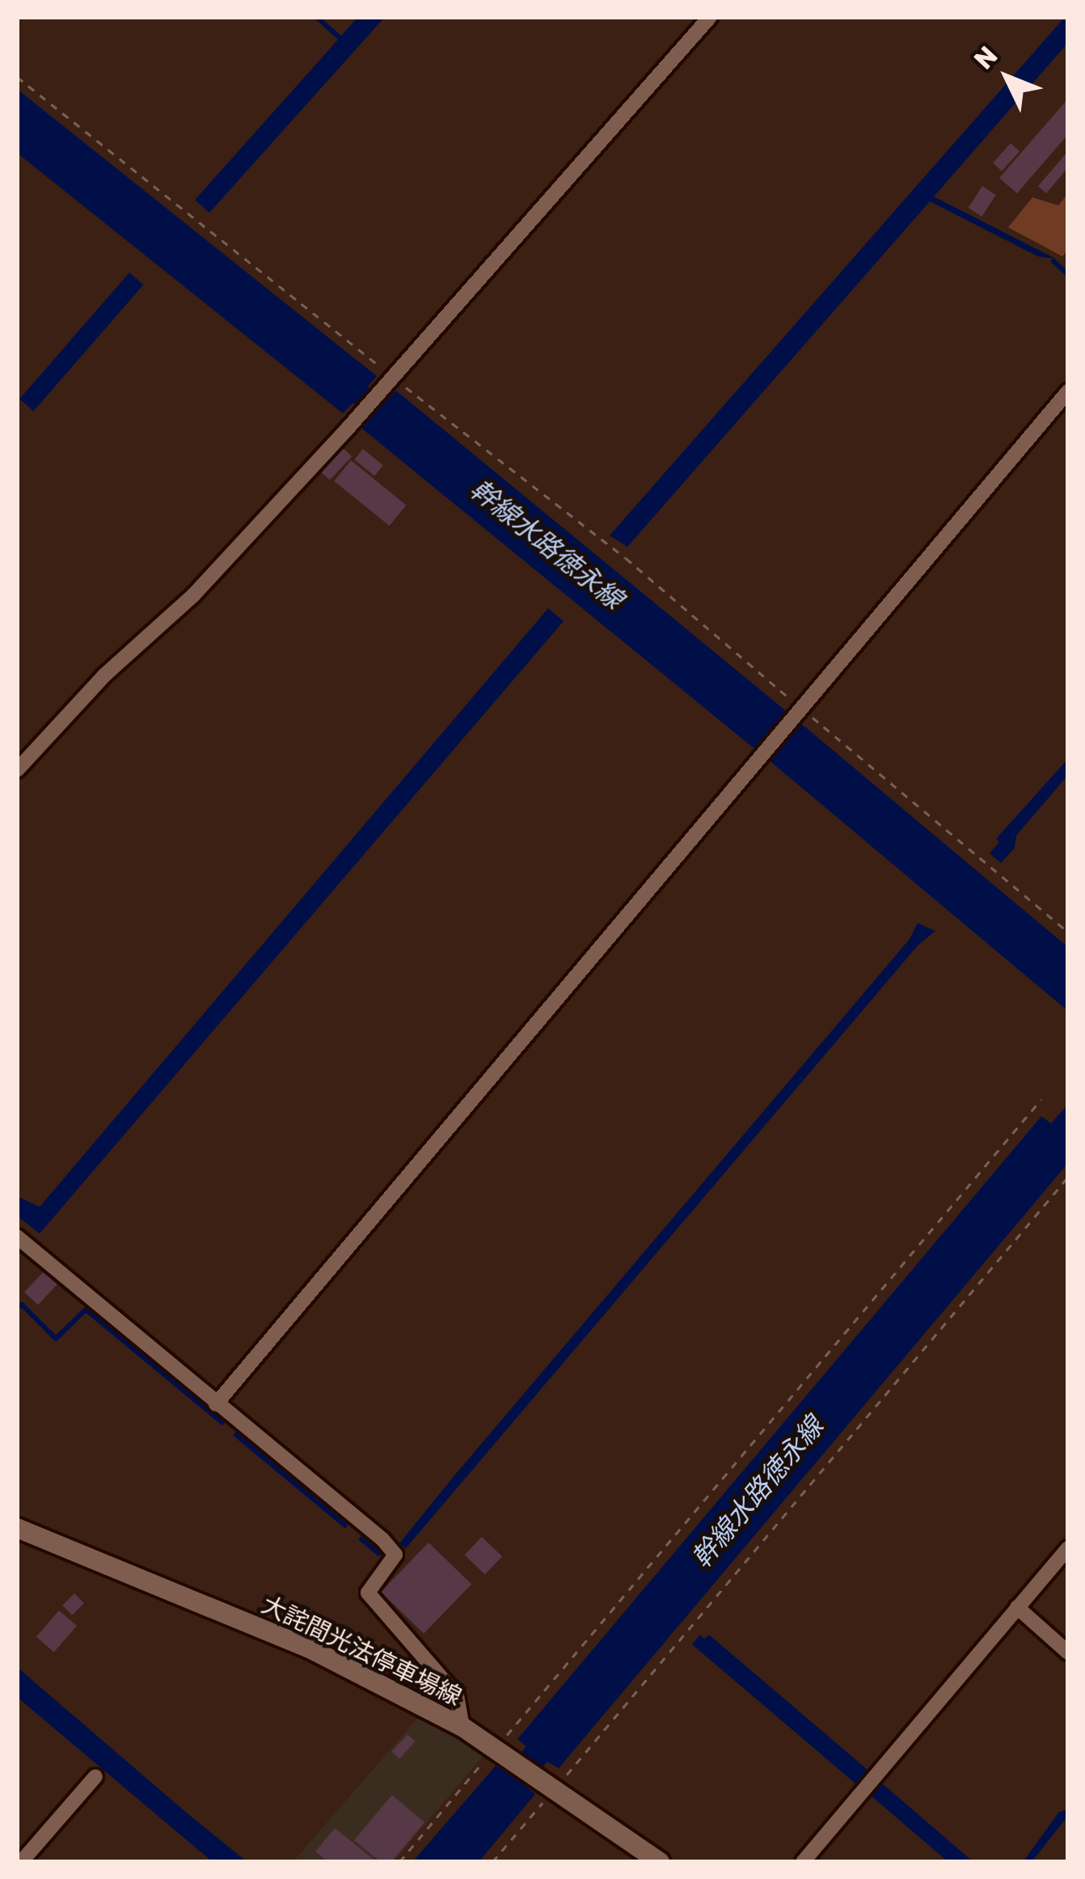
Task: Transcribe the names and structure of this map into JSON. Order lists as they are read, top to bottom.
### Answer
{
  "streets": {
    "main road": ["大詫間光法停車場線"]
  },
  "water": ["幹線水路徳永線"],
  "north": "top left"
}
